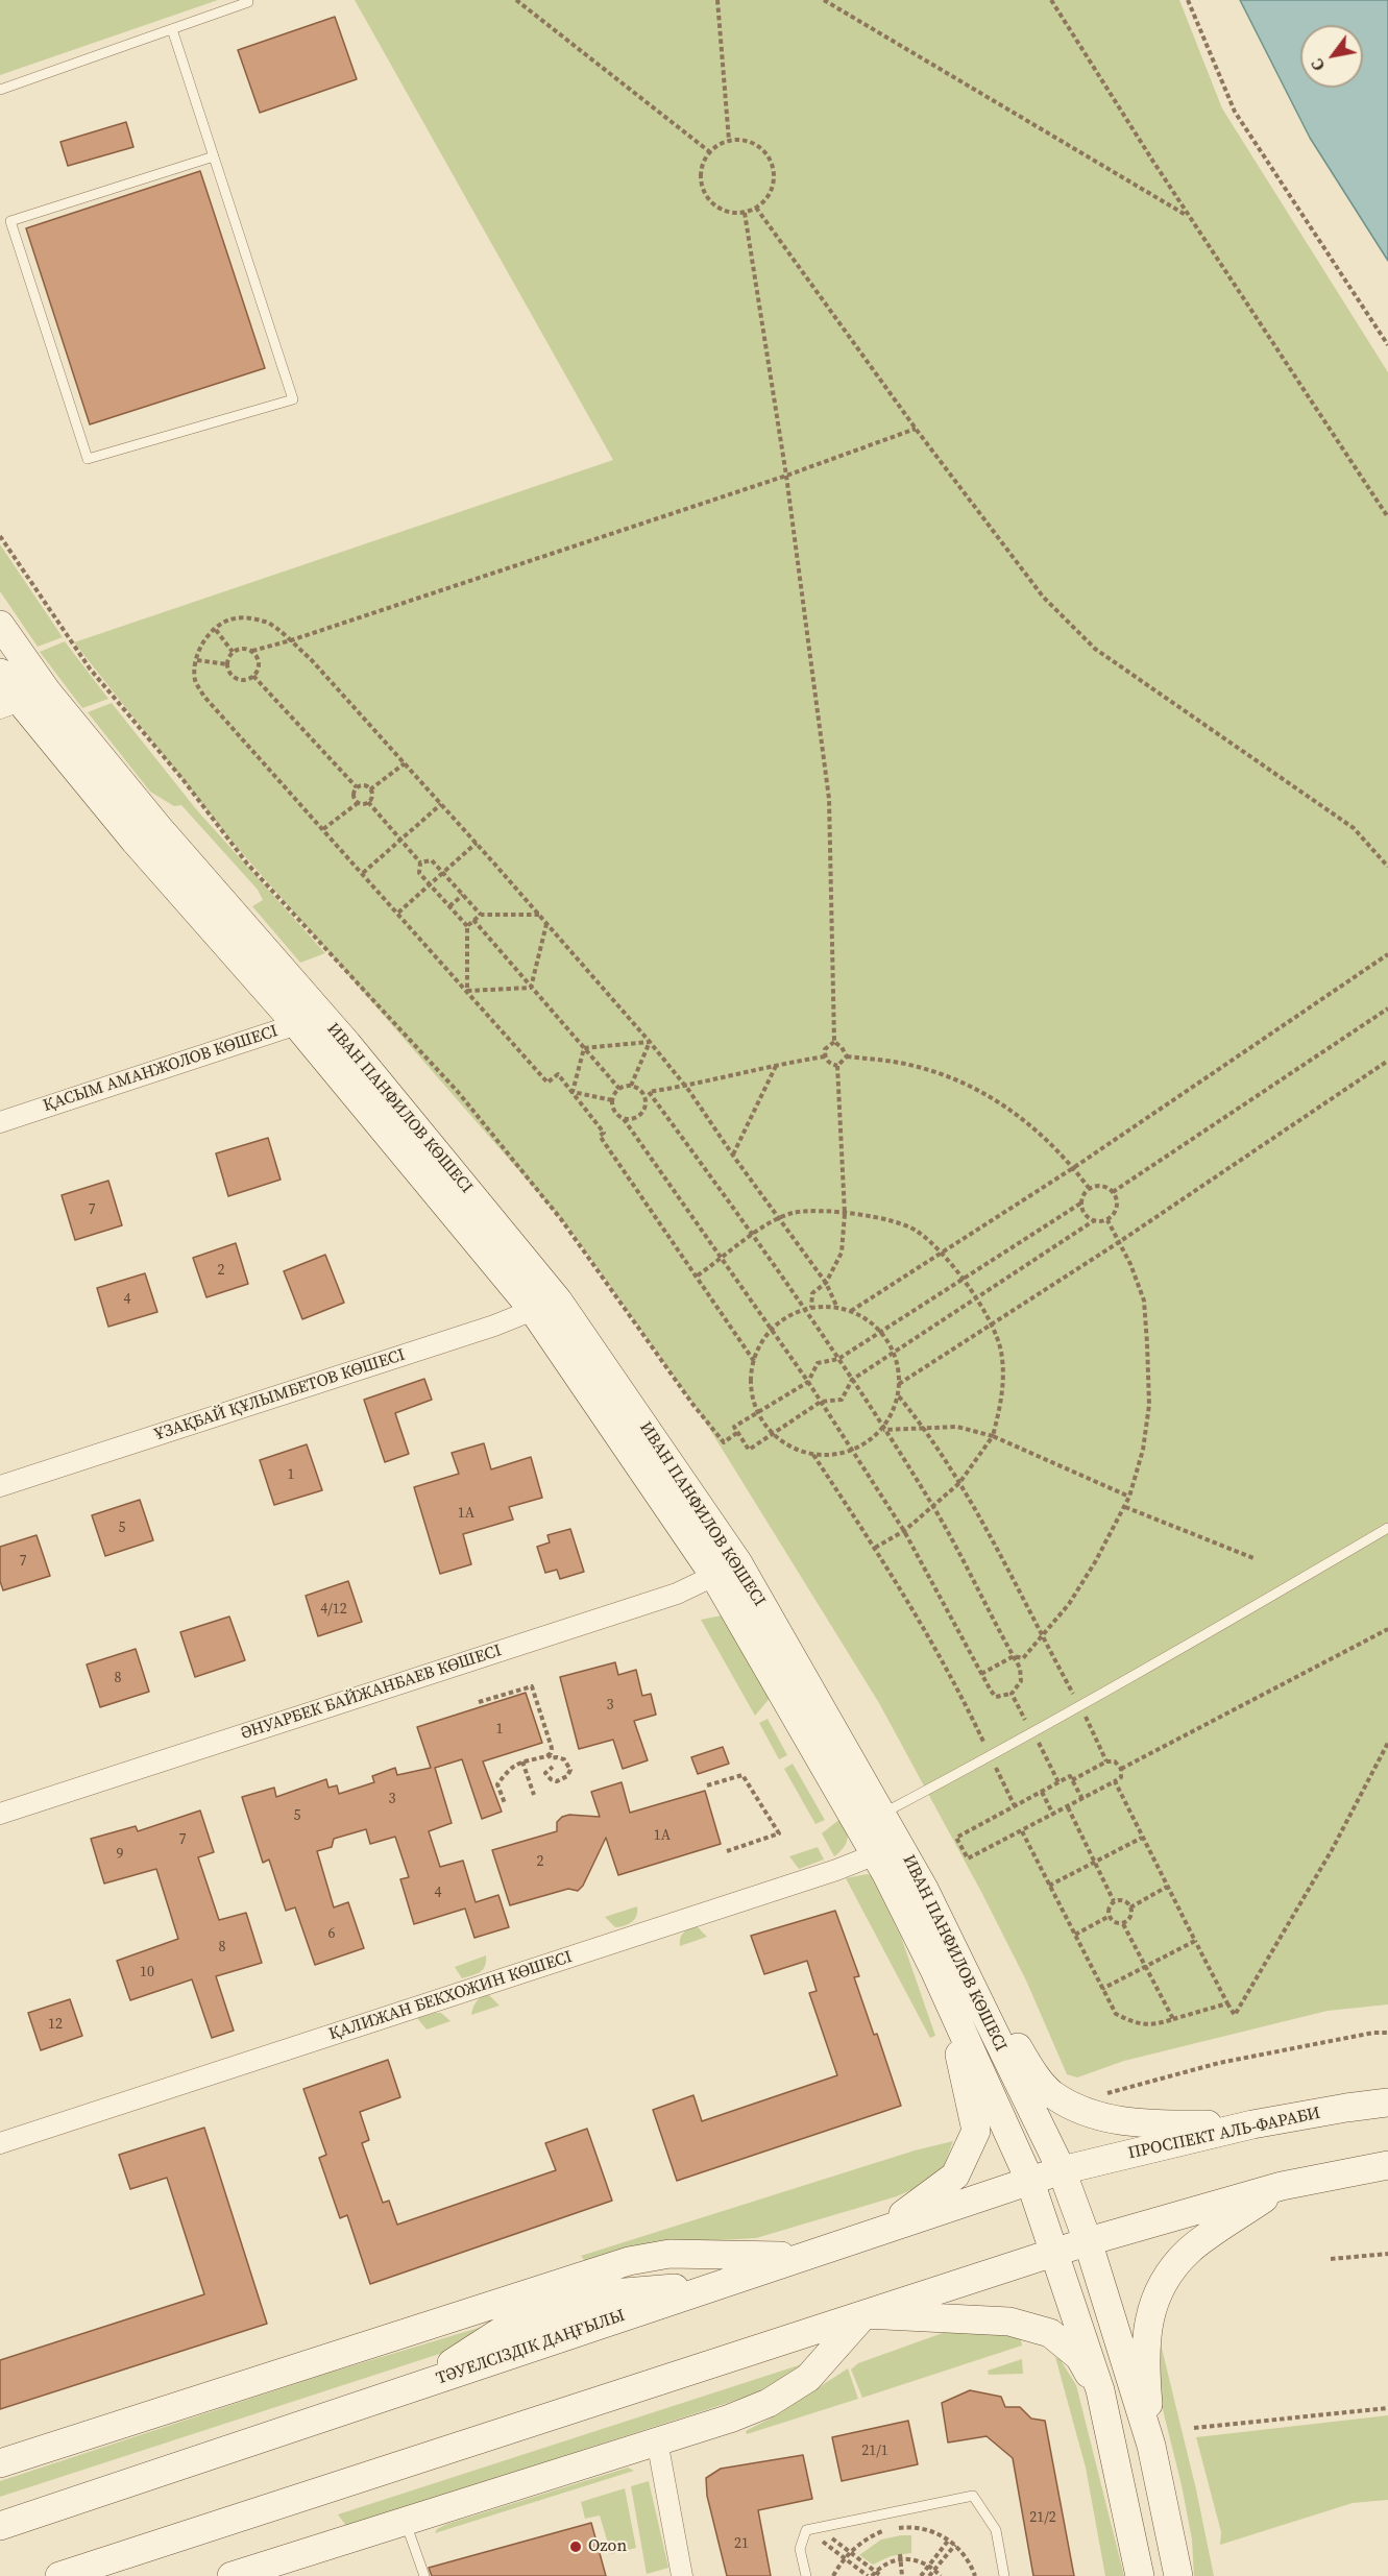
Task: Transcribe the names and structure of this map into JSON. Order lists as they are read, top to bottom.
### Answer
{
  "streets": {
    "main road": ["ИВАН ПАНФИЛОВ КӨШЕСІ", "ПРОСПЕКТ АЛЬ-ФАРАБИ", "ТӘУЕЛСІЗДІК ДАҢҒЫЛЫ"],
    "street": [
      "ҚАСЫМ АМАНЖОЛОВ КӨШЕСІ",
      "ҰЗАҚБАЙ ҚҰЛЫМБЕТОВ КӨШЕСІ",
      "ӘНУАРБЕК БАЙЖАНБАЕВ КӨШЕСІ",
      "ҚАЛИЖАН БЕКХОЖИН КӨШЕСІ"
    ]
  },
  "crossings": [
    ["ҚАСЫМ АМАНЖОЛОВ КӨШЕСІ", "ИВАН ПАНФИЛОВ КӨШЕСІ"],
    ["ИВАН ПАНФИЛОВ КӨШЕСІ", "ҰЗАҚБАЙ ҚҰЛЫМБЕТОВ КӨШЕСІ"],
    ["ИВАН ПАНФИЛОВ КӨШЕСІ", "ӘНУАРБЕК БАЙЖАНБАЕВ КӨШЕСІ"],
    ["ИВАН ПАНФИЛОВ КӨШЕСІ", "ҚАЛИЖАН БЕКХОЖИН КӨШЕСІ"],
    ["ИВАН ПАНФИЛОВ КӨШЕСІ", "ПРОСПЕКТ АЛЬ-ФАРАБИ"],
    ["ИВАН ПАНФИЛОВ КӨШЕСІ", "ТӘУЕЛСІЗДІК ДАҢҒЫЛЫ"],
    ["ПРОСПЕКТ АЛЬ-ФАРАБИ", "ТӘУЕЛСІЗДІК ДАҢҒЫЛЫ"]
  ],
  "places": ["Ozon"],
  "house_numbers": [
    "7",
    "2",
    "4",
    "1",
    "1А",
    "5",
    "7",
    "4/12",
    "8",
    "3",
    "1",
    "3",
    "5",
    "1А",
    "7",
    "9",
    "2",
    "4",
    "6",
    "8",
    "10",
    "12",
    "21/1",
    "21/2",
    "21"
  ],
  "north": "bottom left"
}
